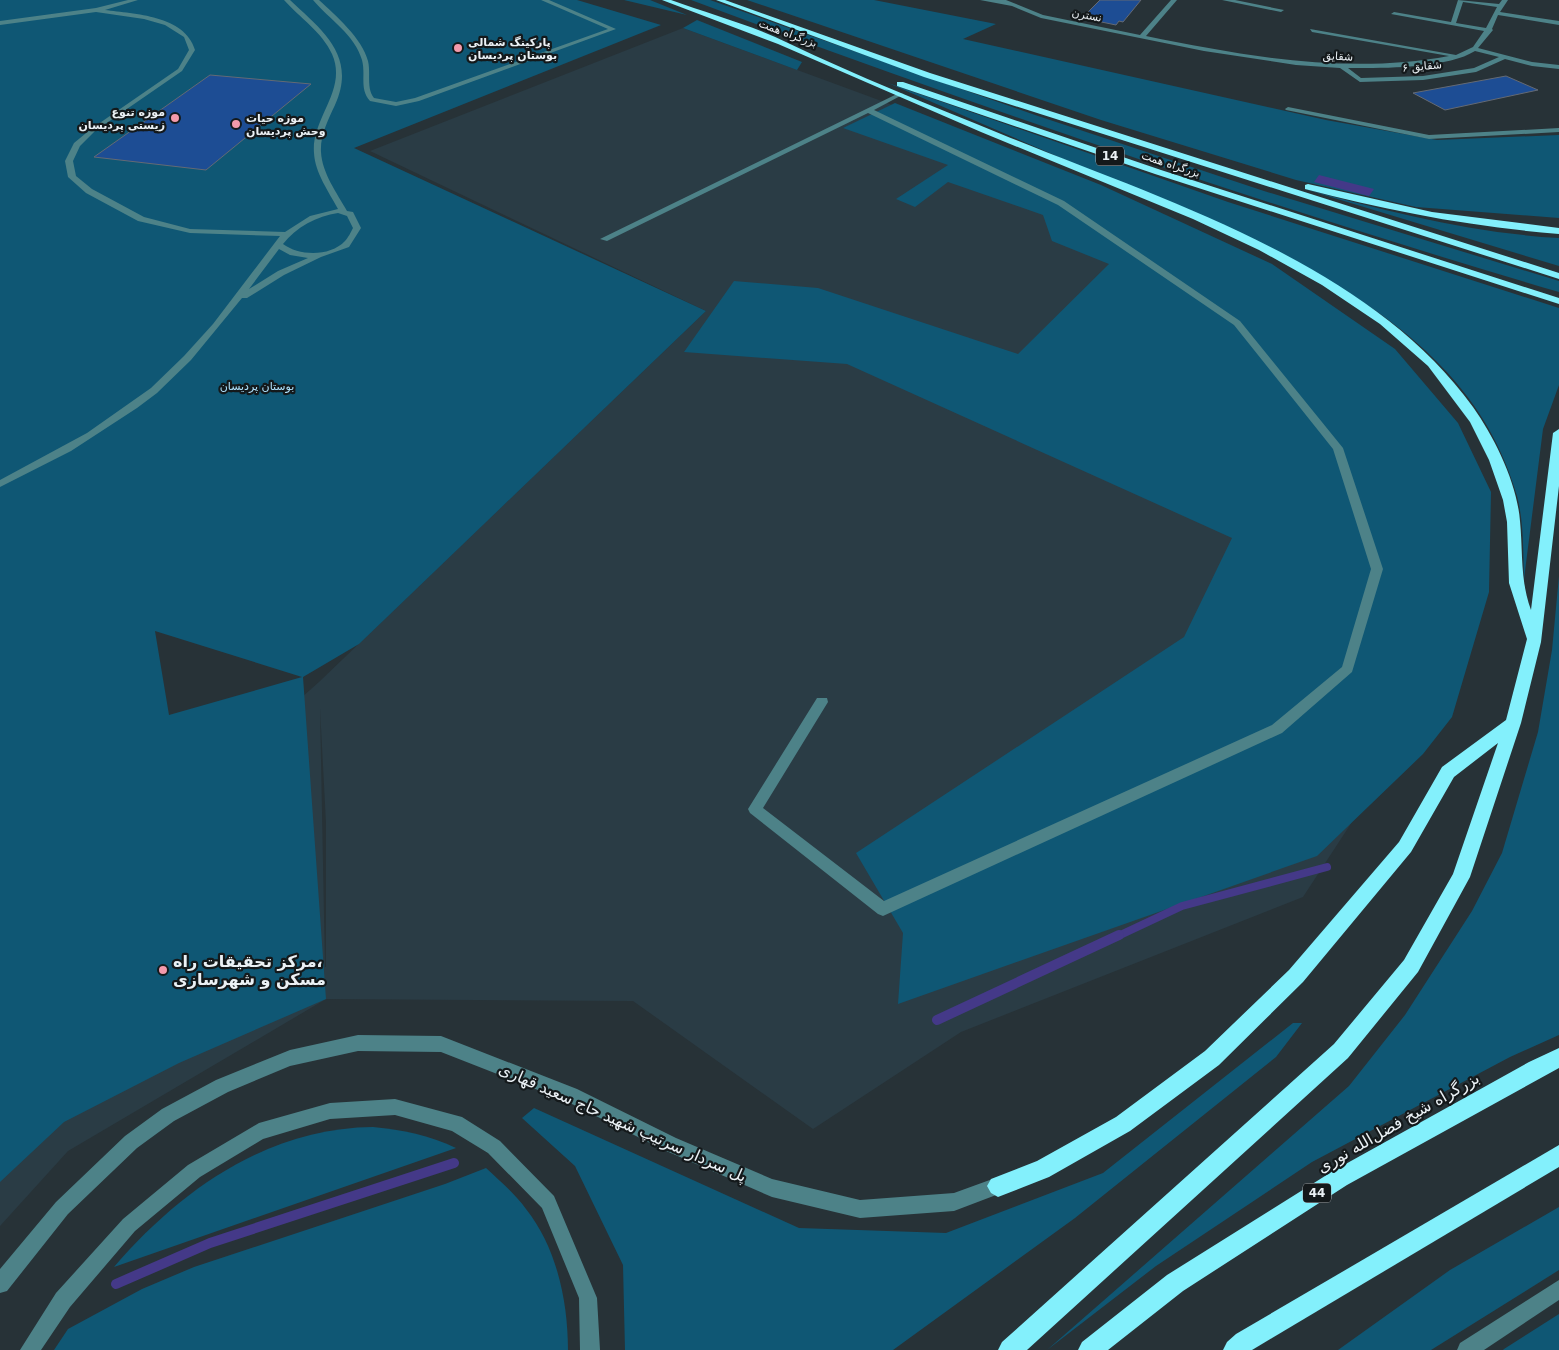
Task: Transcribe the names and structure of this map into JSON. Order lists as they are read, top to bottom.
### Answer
{
  "streets": {
    "highway": [
      "بزرگراه همت",
      "14",
      "بزرگراه شیخ فضل‌الله نوری",
      "44"
    ],
    "street": [
      "نسترن",
      "شقایق",
      "شقایق ۶",
      "پل سردار سرتیپ شهید حاج سعید قهاری"
    ]
  },
  "crossings": [
    ["نسترن", "شقایق"],
    ["شقایق", "شقایق ۶"]
  ],
  "parks": ["بوستان پردیسان"],
  "places": [
    "پارکینگ شمالی بوستان پردیسان",
    "موزه تنوع زیستی پردیسان",
    "موزه حیات وحش پردیسان",
    "مرکز تحقیقات راه، مسکن و شهرسازی"
  ]
}
